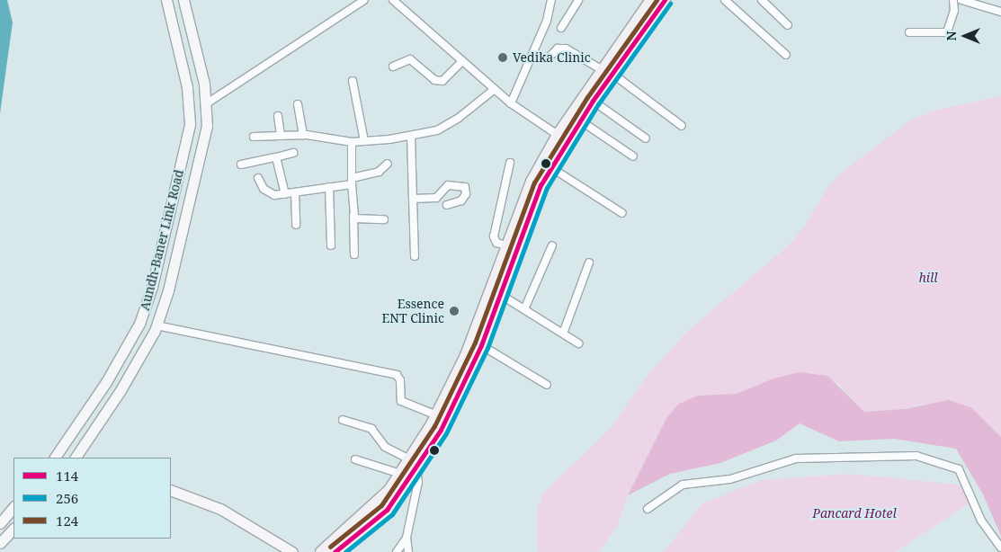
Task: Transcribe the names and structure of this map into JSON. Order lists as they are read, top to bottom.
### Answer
{
  "streets": {
    "main road": ["Aundh-Baner Link Road"]
  },
  "parks": ["hill", "Pancard Hotel"],
  "places": ["Vedika Clinic", "Essence ENT Clinic"],
  "lines": ["transit line 114", "transit line 124", "transit line 256"],
  "legend": ["114", "256", "124"],
  "north": "left"
}
